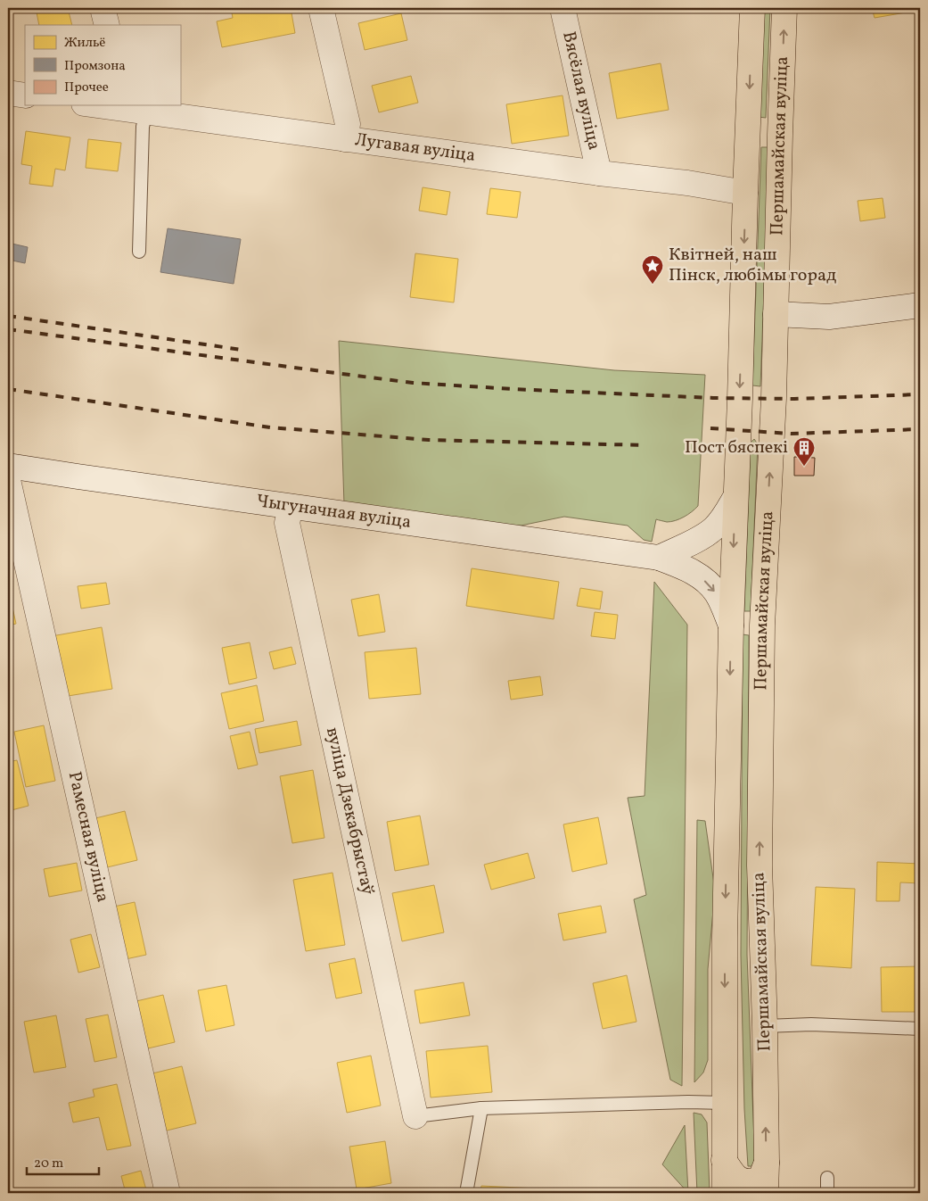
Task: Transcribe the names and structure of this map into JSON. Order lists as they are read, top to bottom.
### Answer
{
  "streets": {
    "main road": ["Першамайская вуліца"],
    "street": [
      "Вясёлая вуліца",
      "Лугавая вуліца",
      "Чыгуначная вуліца",
      "вуліца Дзекабрыстаў",
      "Рамесная вуліца"
    ]
  },
  "crossings": [
    ["Вясёлая вуліца", "Лугавая вуліца"],
    ["Першамайская вуліца", "Лугавая вуліца"],
    ["Першамайская вуліца", "Чыгуначная вуліца"],
    ["Чыгуначная вуліца", "вуліца Дзекабрыстаў"]
  ],
  "places": {
    "place": ["Квітней, наш Пінск, любімы горад"],
    "building": ["Пост бяспекі"]
  },
  "legend": ["Жильё", "Промзона", "Прочее"],
  "scale_bar": "20 m"
}
